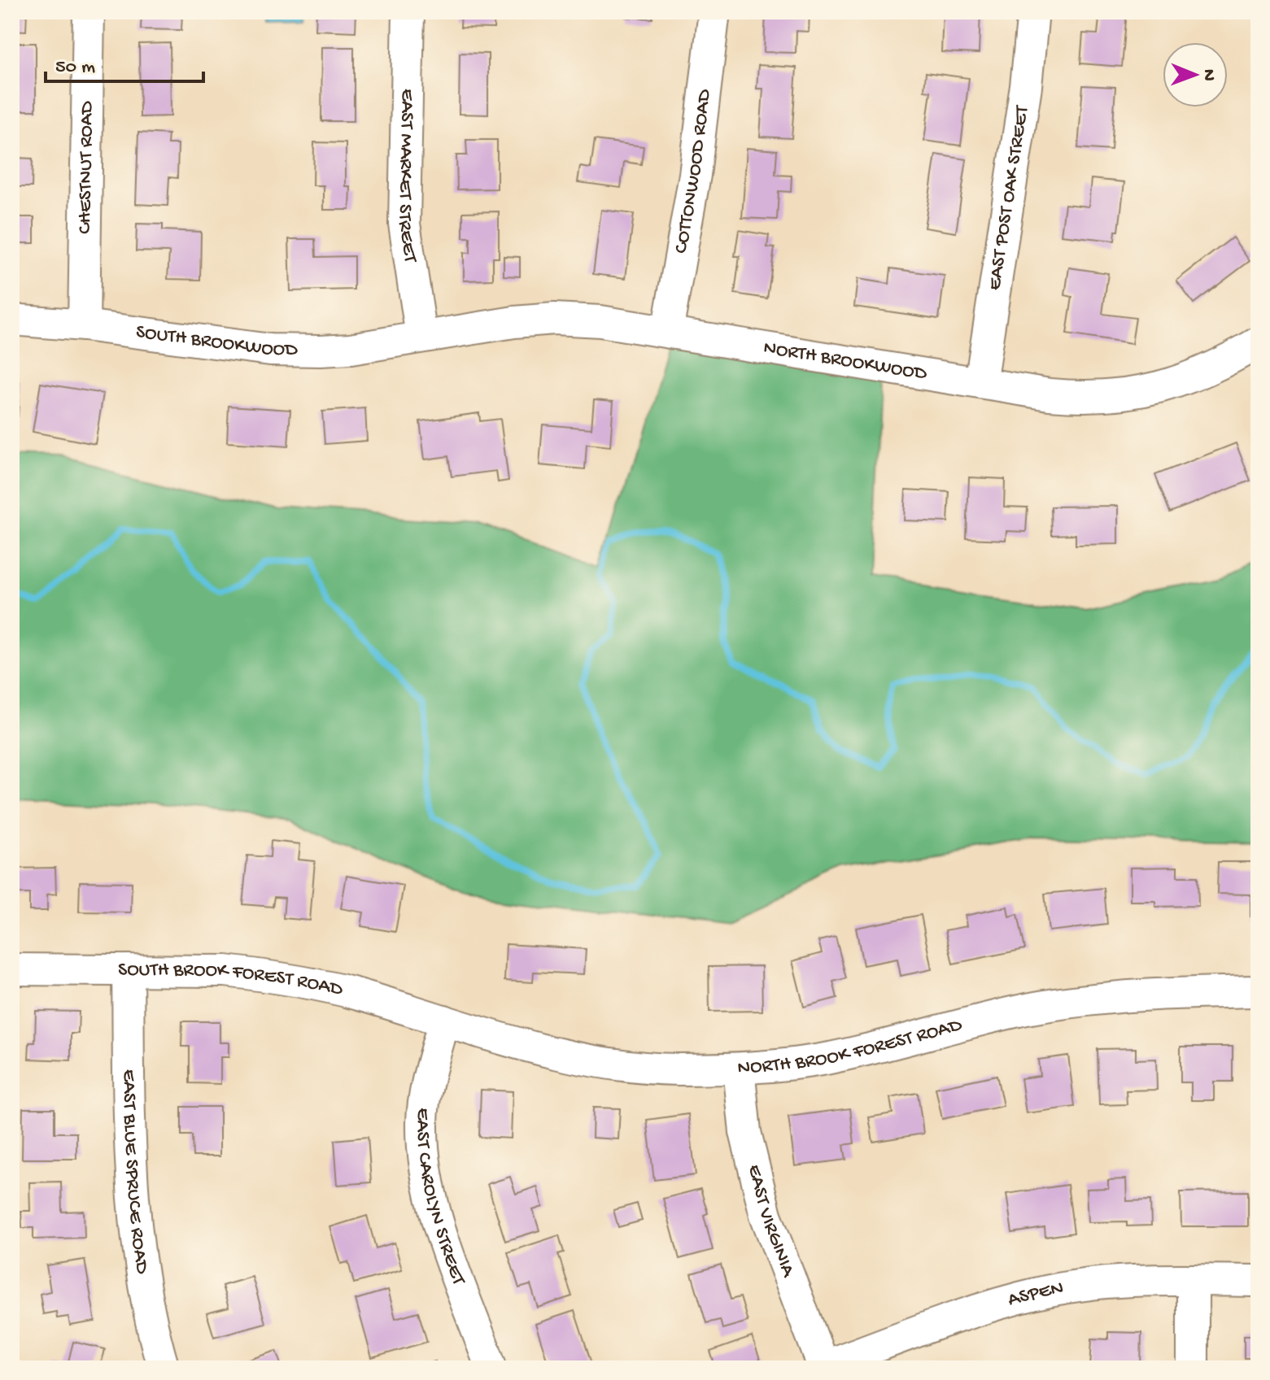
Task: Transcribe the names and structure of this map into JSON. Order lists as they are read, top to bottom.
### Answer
{
  "streets": {
    "street": [
      "CHESTNUT ROAD",
      "COTTONWOOD ROAD",
      "EAST MARKET STREET",
      "EAST POST OAK STREET",
      "SOUTH BROOKWOOD",
      "NORTH BROOKWOOD",
      "SOUTH BROOK FOREST ROAD",
      "NORTH BROOK FOREST ROAD",
      "EAST BLUE SPRUCE ROAD",
      "EAST CAROLYN STREET",
      "EAST VIRGINIA",
      "ASPEN"
    ]
  },
  "crossings": [
    ["CHESTNUT ROAD", "SOUTH BROOKWOOD"],
    ["COTTONWOOD ROAD", "NORTH BROOKWOOD"],
    ["EAST MARKET STREET", "SOUTH BROOKWOOD"],
    ["EAST MARKET STREET", "NORTH BROOKWOOD"],
    ["EAST POST OAK STREET", "NORTH BROOKWOOD"],
    ["SOUTH BROOKWOOD", "NORTH BROOKWOOD"],
    ["SOUTH BROOK FOREST ROAD", "NORTH BROOK FOREST ROAD"],
    ["SOUTH BROOK FOREST ROAD", "EAST BLUE SPRUCE ROAD"],
    ["SOUTH BROOK FOREST ROAD", "EAST CAROLYN STREET"],
    ["NORTH BROOK FOREST ROAD", "EAST CAROLYN STREET"],
    ["NORTH BROOK FOREST ROAD", "EAST VIRGINIA"],
    ["EAST VIRGINIA", "ASPEN"]
  ],
  "scale_bar": "50 m",
  "north": "right"
}
